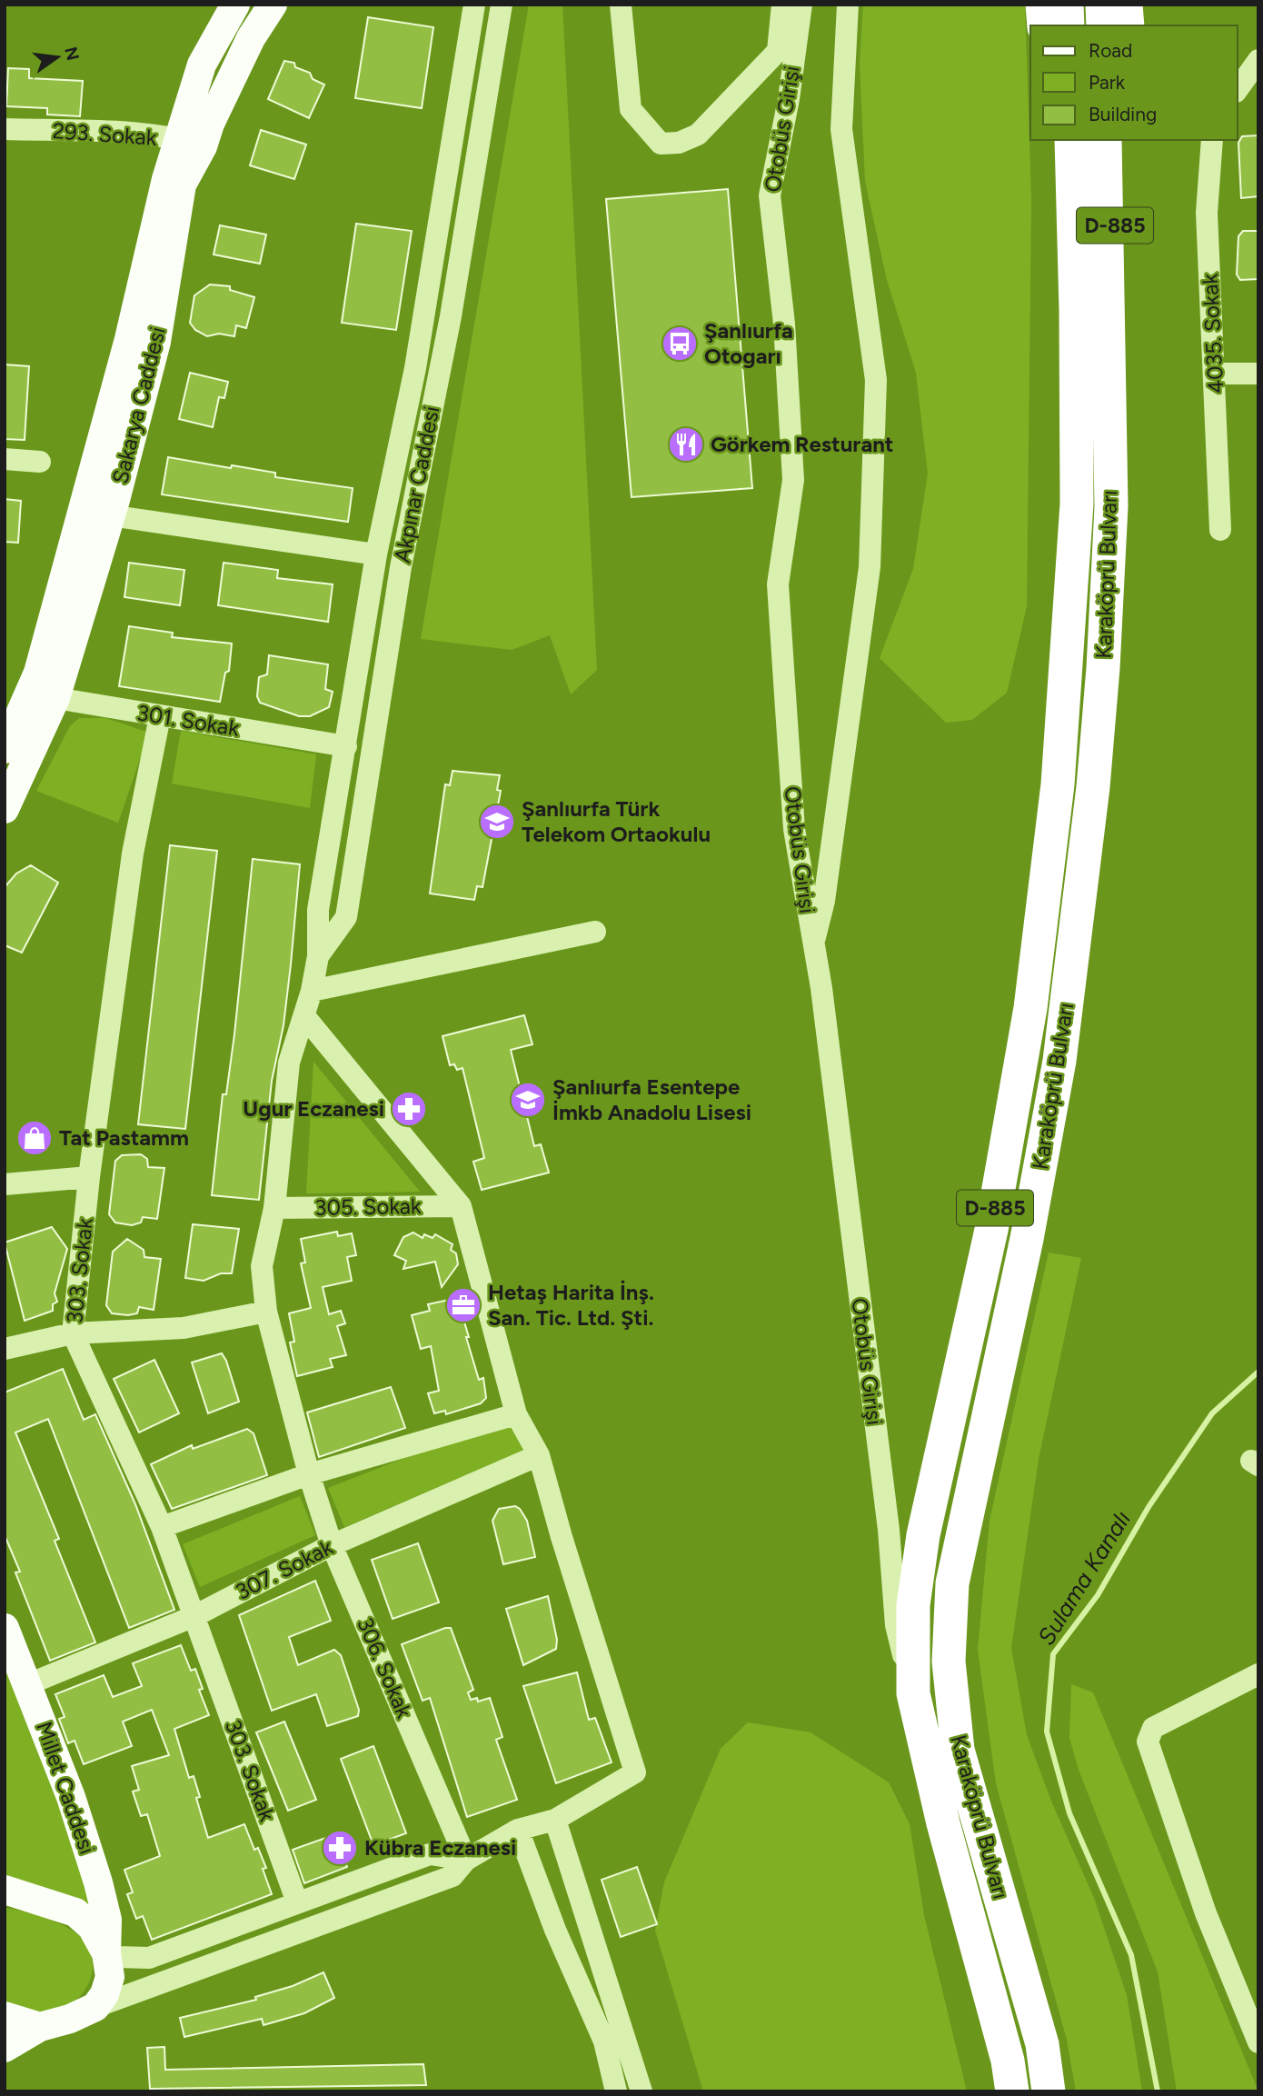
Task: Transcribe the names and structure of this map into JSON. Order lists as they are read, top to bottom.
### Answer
{
  "streets": {
    "highway": ["D-885", "Karaköprü Bulvarı"],
    "main road": ["Sakarya Caddesi", "Millet Caddesi"],
    "street": [
      "Otobüs Girişi",
      "293. Sokak",
      "4035. Sokak",
      "Akpınar Caddesi",
      "301. Sokak",
      "305. Sokak",
      "303. Sokak",
      "307. Sokak",
      "306. Sokak"
    ]
  },
  "crossings": [
    ["Otobüs Girişi", "Karaköprü Bulvarı"],
    ["293. Sokak", "Sakarya Caddesi"],
    ["D-885", "Karaköprü Bulvarı"],
    ["Sakarya Caddesi", "301. Sokak"],
    ["Akpınar Caddesi", "301. Sokak"],
    ["Akpınar Caddesi", "305. Sokak"],
    ["Akpınar Caddesi", "306. Sokak"],
    ["301. Sokak", "303. Sokak"],
    ["303. Sokak", "307. Sokak"],
    ["307. Sokak", "306. Sokak"],
    ["307. Sokak", "Millet Caddesi"]
  ],
  "water": ["Sulama Kanalı"],
  "places": {
    "bus stop": ["Şanlıurfa Otogarı"],
    "restaurant": ["Görkem Resturant"],
    "school or university": ["Şanlıurfa Türk Telekom Ortaokulu", "Şanlıurfa Esentepe İmkb Anadolu Lisesi"],
    "pharmacy": ["Ugur Eczanesi", "Kübra Eczanesi"],
    "shop": ["Tat Pastamm"],
    "office": ["Hetaş Harita İnş. San. Tic. Ltd. Şti."]
  },
  "legend": ["Road", "Park", "Building"],
  "north": "right"
}
